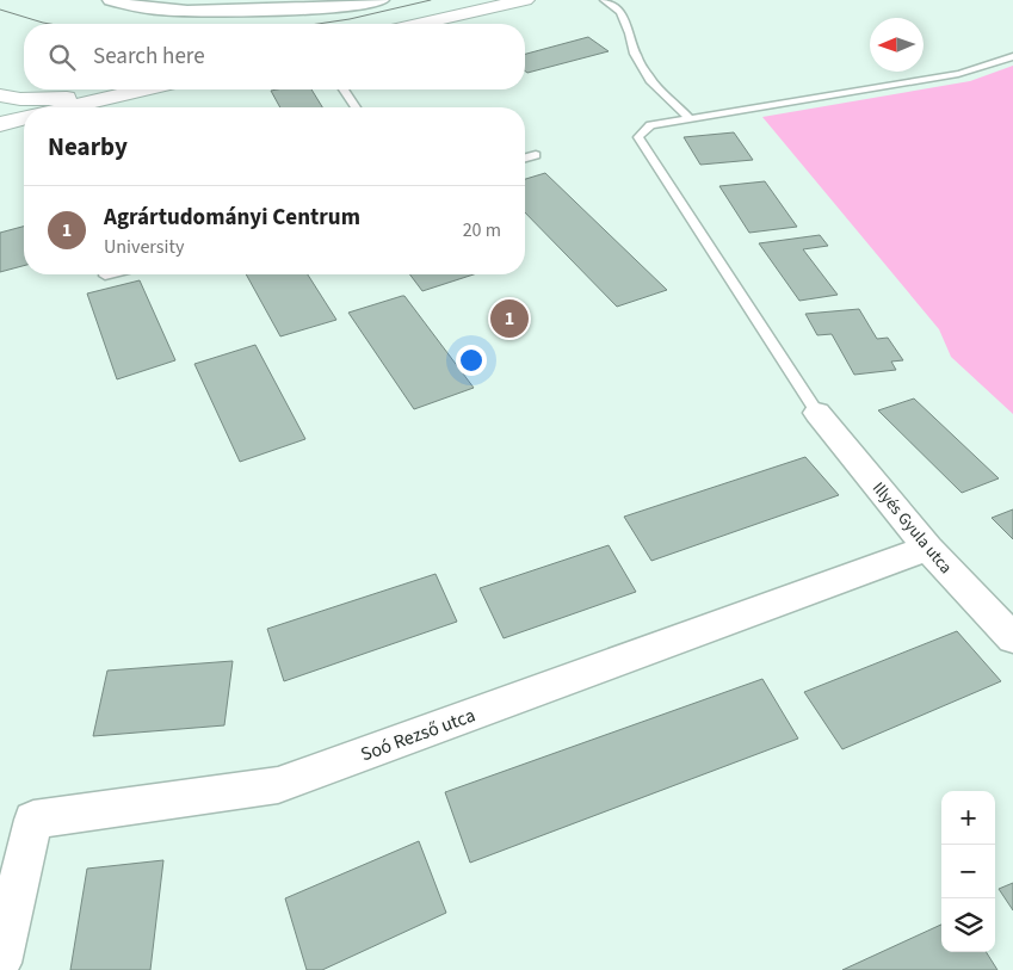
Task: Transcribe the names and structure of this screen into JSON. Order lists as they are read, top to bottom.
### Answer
{
  "streets": {
    "street": ["Illyés Gyula utca", "Soó Rezső utca"]
  },
  "crossings": [
    ["Illyés Gyula utca", "Soó Rezső utca"]
  ],
  "north": "left",
  "page": {
    "search": "Search here",
    "heading": "Nearby",
    "list": [
      {
        "mark": "1",
        "name": "Agrártudományi Centrum",
        "note": "University",
        "value": "20 m"
      }
    ],
    "pins": "1",
    "map_buttons": ["+", "−"]
  }
}
